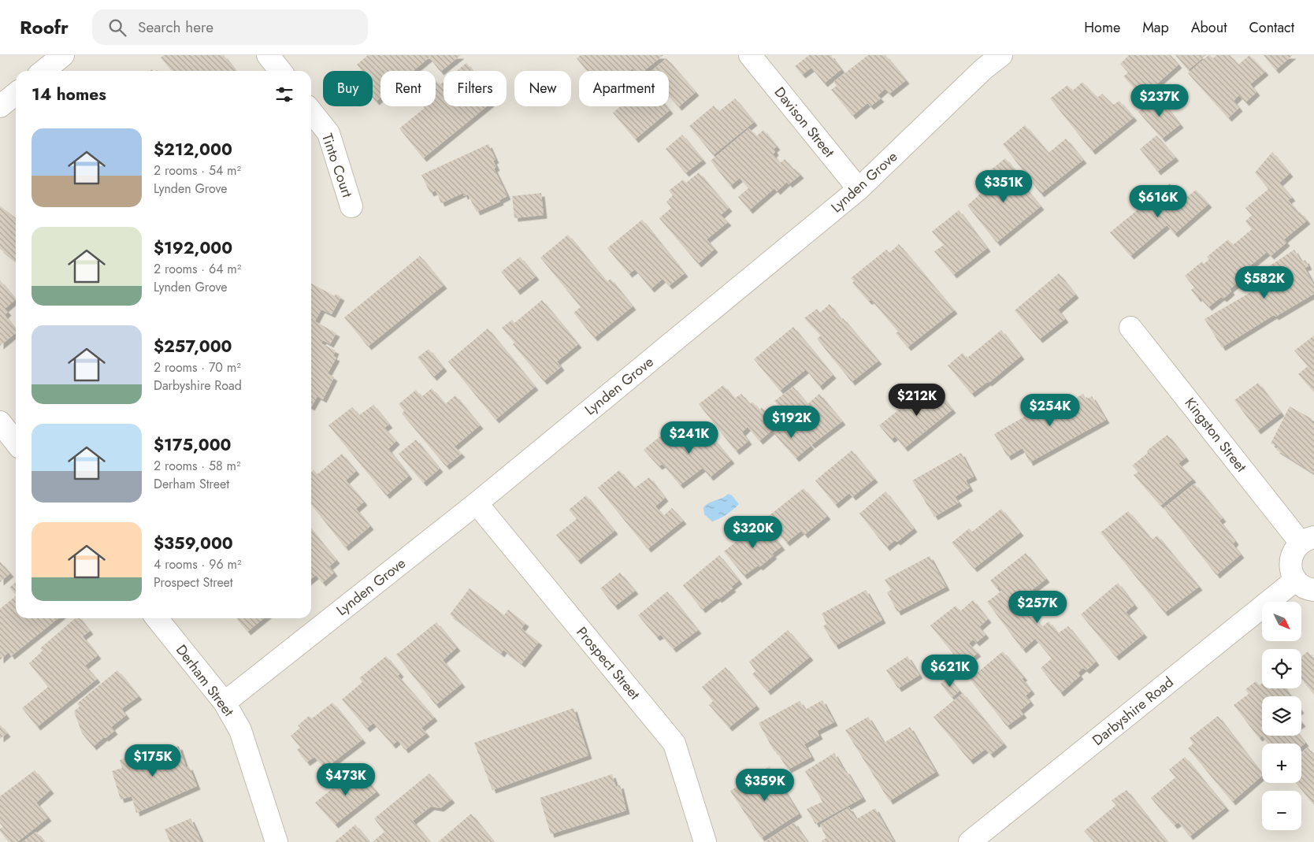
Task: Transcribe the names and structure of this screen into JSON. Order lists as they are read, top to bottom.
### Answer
{
  "streets": {
    "street": [
      "Davison Street",
      "Tinto Court",
      "Lynden Grove",
      "Kingston Street",
      "Prospect Street",
      "Derham Street",
      "Darbyshire Road"
    ]
  },
  "crossings": [
    ["Davison Street", "Lynden Grove"],
    ["Lynden Grove", "Prospect Street"],
    ["Lynden Grove", "Derham Street"]
  ],
  "north": "bottom right",
  "page": {
    "header": "Roofr",
    "search": "Search here",
    "nav": [
      "Home",
      "Map",
      "About",
      "Contact"
    ],
    "chip": [
      "Buy",
      "Rent",
      "Filters",
      "New",
      "Apartment"
    ],
    "heading": "14 homes",
    "price": [
      "$237K",
      "$351K",
      "$616K",
      "$582K",
      "$212K",
      "$254K",
      "$192K",
      "$241K",
      "$320K",
      "$257K",
      "$621K",
      "$175K",
      "$473K",
      "$359K"
    ],
    "list": [
      {
        "name": "$212,000",
        "note": "2 rooms · 54 m² · Lynden Grove"
      },
      {
        "name": "$192,000",
        "note": "2 rooms · 64 m² · Lynden Grove"
      },
      {
        "name": "$257,000",
        "note": "2 rooms · 70 m² · Darbyshire Road"
      },
      {
        "name": "$175,000",
        "note": "2 rooms · 58 m² · Derham Street"
      },
      {
        "name": "$359,000",
        "note": "4 rooms · 96 m² · Prospect Street"
      }
    ],
    "map_buttons": ["+", "−"]
  }
}
